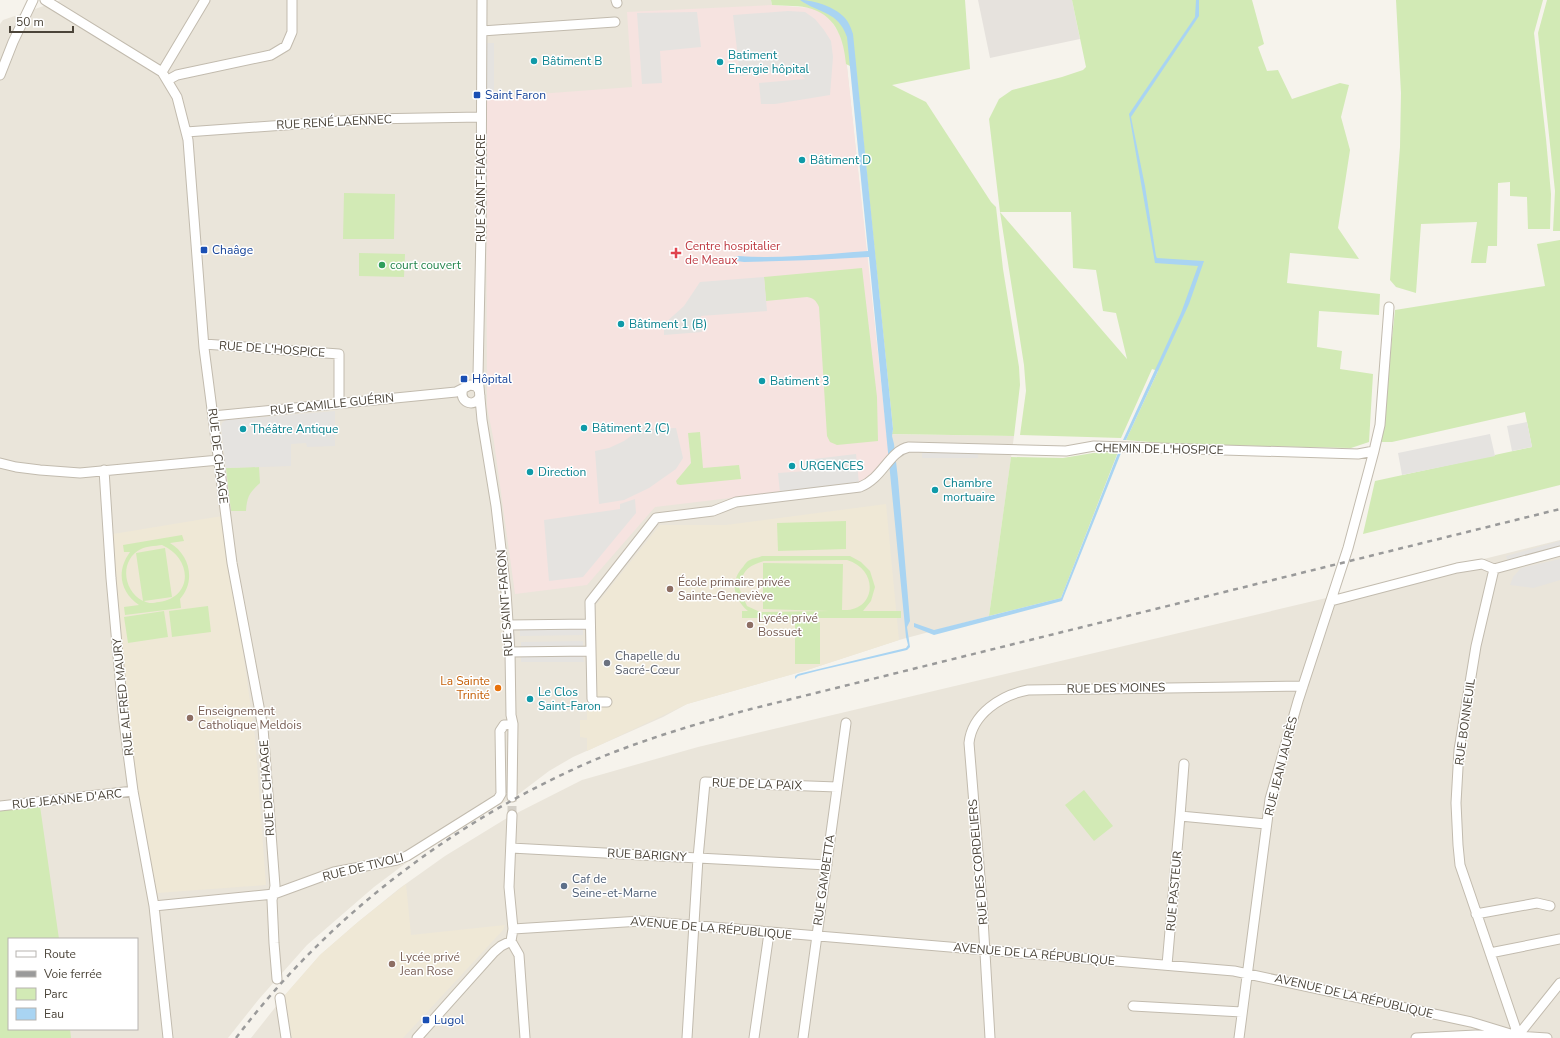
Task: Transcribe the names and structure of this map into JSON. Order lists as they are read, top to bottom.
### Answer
{
  "streets": {
    "street": [
      "RUE RENÉ LAENNEC",
      "RUE SAINT-FIACRE",
      "RUE DE L'HOSPICE",
      "RUE CAMILLE GUÉRIN",
      "CHEMIN DE L'HOSPICE",
      "RUE DE CHAAGE",
      "RUE SAINT-FARON",
      "RUE DES MOINES",
      "RUE ALFRED MAURY",
      "RUE BONNEUIL",
      "RUE JEAN JAURÈS",
      "RUE DE LA PAIX",
      "RUE JEANNE D'ARC",
      "RUE BARIGNY",
      "RUE DES CORDELIERS",
      "RUE DE TIVOLI",
      "RUE GAMBETTA",
      "RUE PASTEUR",
      "AVENUE DE LA RÉPUBLIQUE"
    ]
  },
  "crossings": [
    ["RUE RENÉ LAENNEC", "RUE SAINT-FIACRE"],
    ["RUE RENÉ LAENNEC", "RUE DE CHAAGE"],
    ["RUE SAINT-FIACRE", "RUE SAINT-FARON"],
    ["RUE DE L'HOSPICE", "RUE CAMILLE GUÉRIN"],
    ["RUE DE L'HOSPICE", "RUE DE CHAAGE"],
    ["RUE CAMILLE GUÉRIN", "RUE DE CHAAGE"],
    ["CHEMIN DE L'HOSPICE", "RUE JEAN JAURÈS"],
    ["RUE DE CHAAGE", "RUE DE TIVOLI"],
    ["RUE SAINT-FARON", "RUE DE TIVOLI"],
    ["RUE DES MOINES", "RUE JEAN JAURÈS"],
    ["RUE DES MOINES", "RUE DES CORDELIERS"],
    ["RUE ALFRED MAURY", "RUE JEANNE D'ARC"],
    ["RUE ALFRED MAURY", "RUE DE TIVOLI"],
    ["RUE BONNEUIL", "AVENUE DE LA RÉPUBLIQUE"],
    ["RUE JEAN JAURÈS", "AVENUE DE LA RÉPUBLIQUE"],
    ["RUE DE LA PAIX", "RUE BARIGNY"],
    ["RUE DE LA PAIX", "RUE GAMBETTA"],
    ["RUE BARIGNY", "AVENUE DE LA RÉPUBLIQUE"],
    ["RUE DES CORDELIERS", "AVENUE DE LA RÉPUBLIQUE"],
    ["RUE GAMBETTA", "AVENUE DE LA RÉPUBLIQUE"],
    ["RUE PASTEUR", "AVENUE DE LA RÉPUBLIQUE"]
  ],
  "places": {
    "other": [
      "Bâtiment B",
      "Batiment Energie hôpital",
      "Bâtiment D",
      "court couvert",
      "Bâtiment 1 (B)",
      "Batiment 3",
      "Bâtiment 2 (C)",
      "Théâtre Antique",
      "URGENCES",
      "Direction",
      "Chambre mortuaire",
      "École primaire privée Sainte-Geneviève",
      "Lycée privé Bossuet",
      "Chapelle du Sacré-Cœur",
      "La Sainte Trinité",
      "Le Clos Saint-Faron",
      "Enseignement Catholique Meldois",
      "Caf de Seine-et-Marne",
      "Lycée privé Jean Rose"
    ],
    "transit": [
      "Saint Faron",
      "Chaâge",
      "Hôpital",
      "Lugol"
    ],
    "health": ["Centre hospitalier de Meaux"]
  },
  "legend": [
    "Route",
    "Voie ferrée",
    "Parc",
    "Eau"
  ],
  "scale_bar": "50 m"
}
